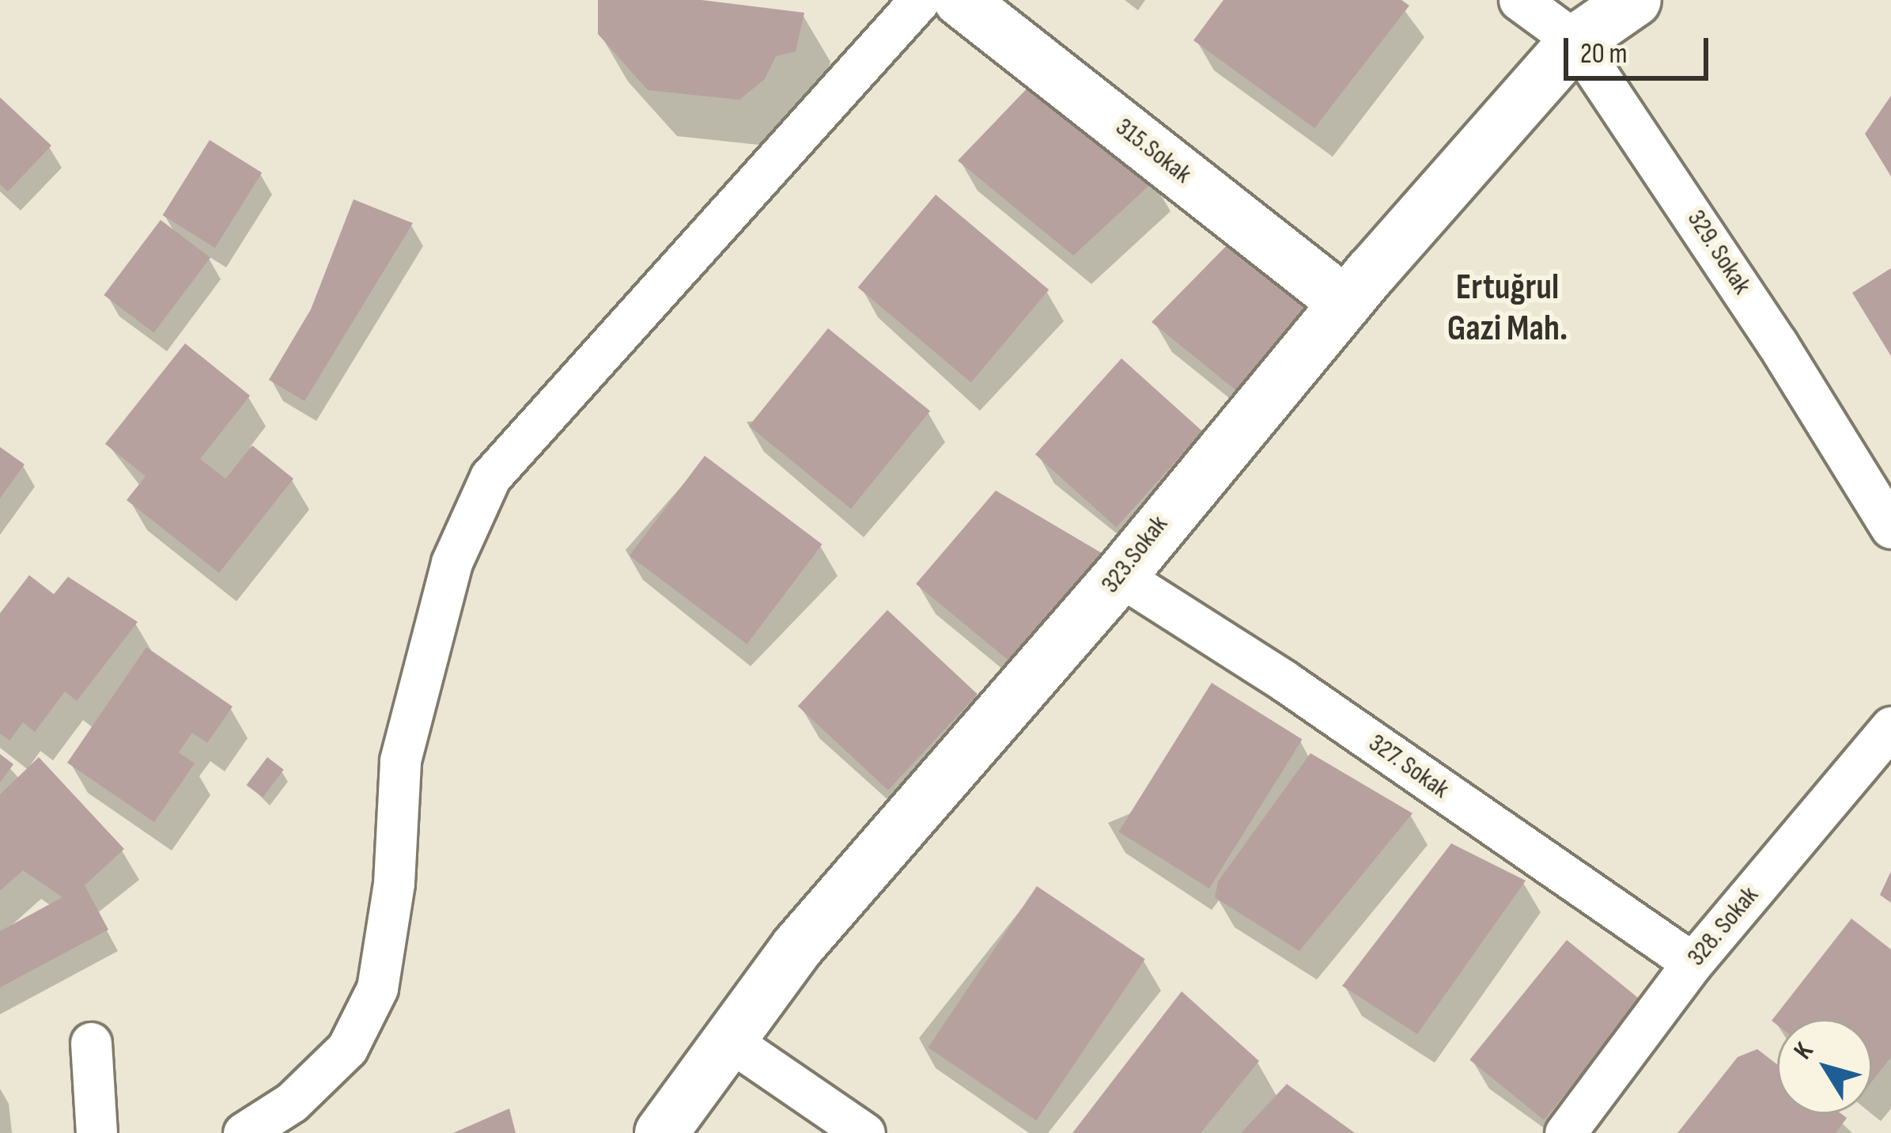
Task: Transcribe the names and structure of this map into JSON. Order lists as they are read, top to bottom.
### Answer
{
  "streets": {
    "street": [
      "315.Sokak",
      "329. Sokak",
      "323.Sokak",
      "327. Sokak",
      "328. Sokak"
    ]
  },
  "crossings": [
    ["315.Sokak", "323.Sokak"],
    ["329. Sokak", "323.Sokak"],
    ["323.Sokak", "327. Sokak"],
    ["327. Sokak", "328. Sokak"]
  ],
  "districts": ["Ertuğrul Gazi Mah."],
  "scale_bar": "20 m",
  "north": "top left"
}
